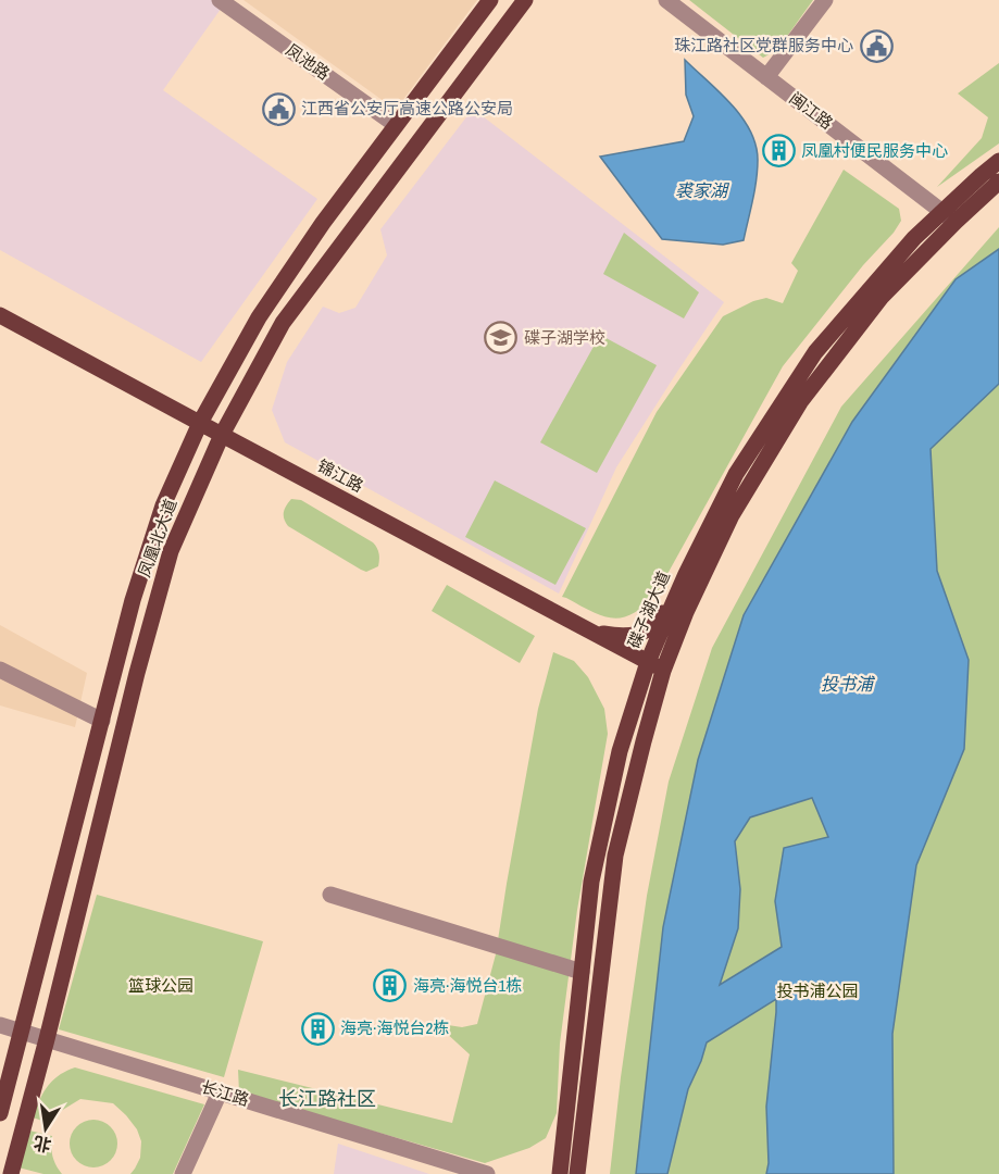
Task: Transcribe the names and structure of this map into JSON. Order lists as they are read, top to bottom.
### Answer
{
  "streets": {
    "main road": ["锦江路", "凤凰北大道", "碟子湖大道"],
    "street": ["凤池路", "闽江路", "长江路"]
  },
  "crossings": [
    ["凤池路", "凤凰北大道"],
    ["闽江路", "碟子湖大道"],
    ["锦江路", "凤凰北大道"],
    ["锦江路", "碟子湖大道"],
    ["凤凰北大道", "长江路"]
  ],
  "districts": ["长江路社区"],
  "water": ["裘家湖", "投书浦"],
  "parks": ["篮球公园", "投书浦公园"],
  "places": {
    "public building": ["珠江路社区党群服务中心", "江西省公安厅高速公路公安局"],
    "building": ["凤凰村便民服务中心", "海亮·海悦台1栋", "海亮·海悦台2栋"],
    "school or university": ["碟子湖学校"]
  },
  "north": "bottom"
}
